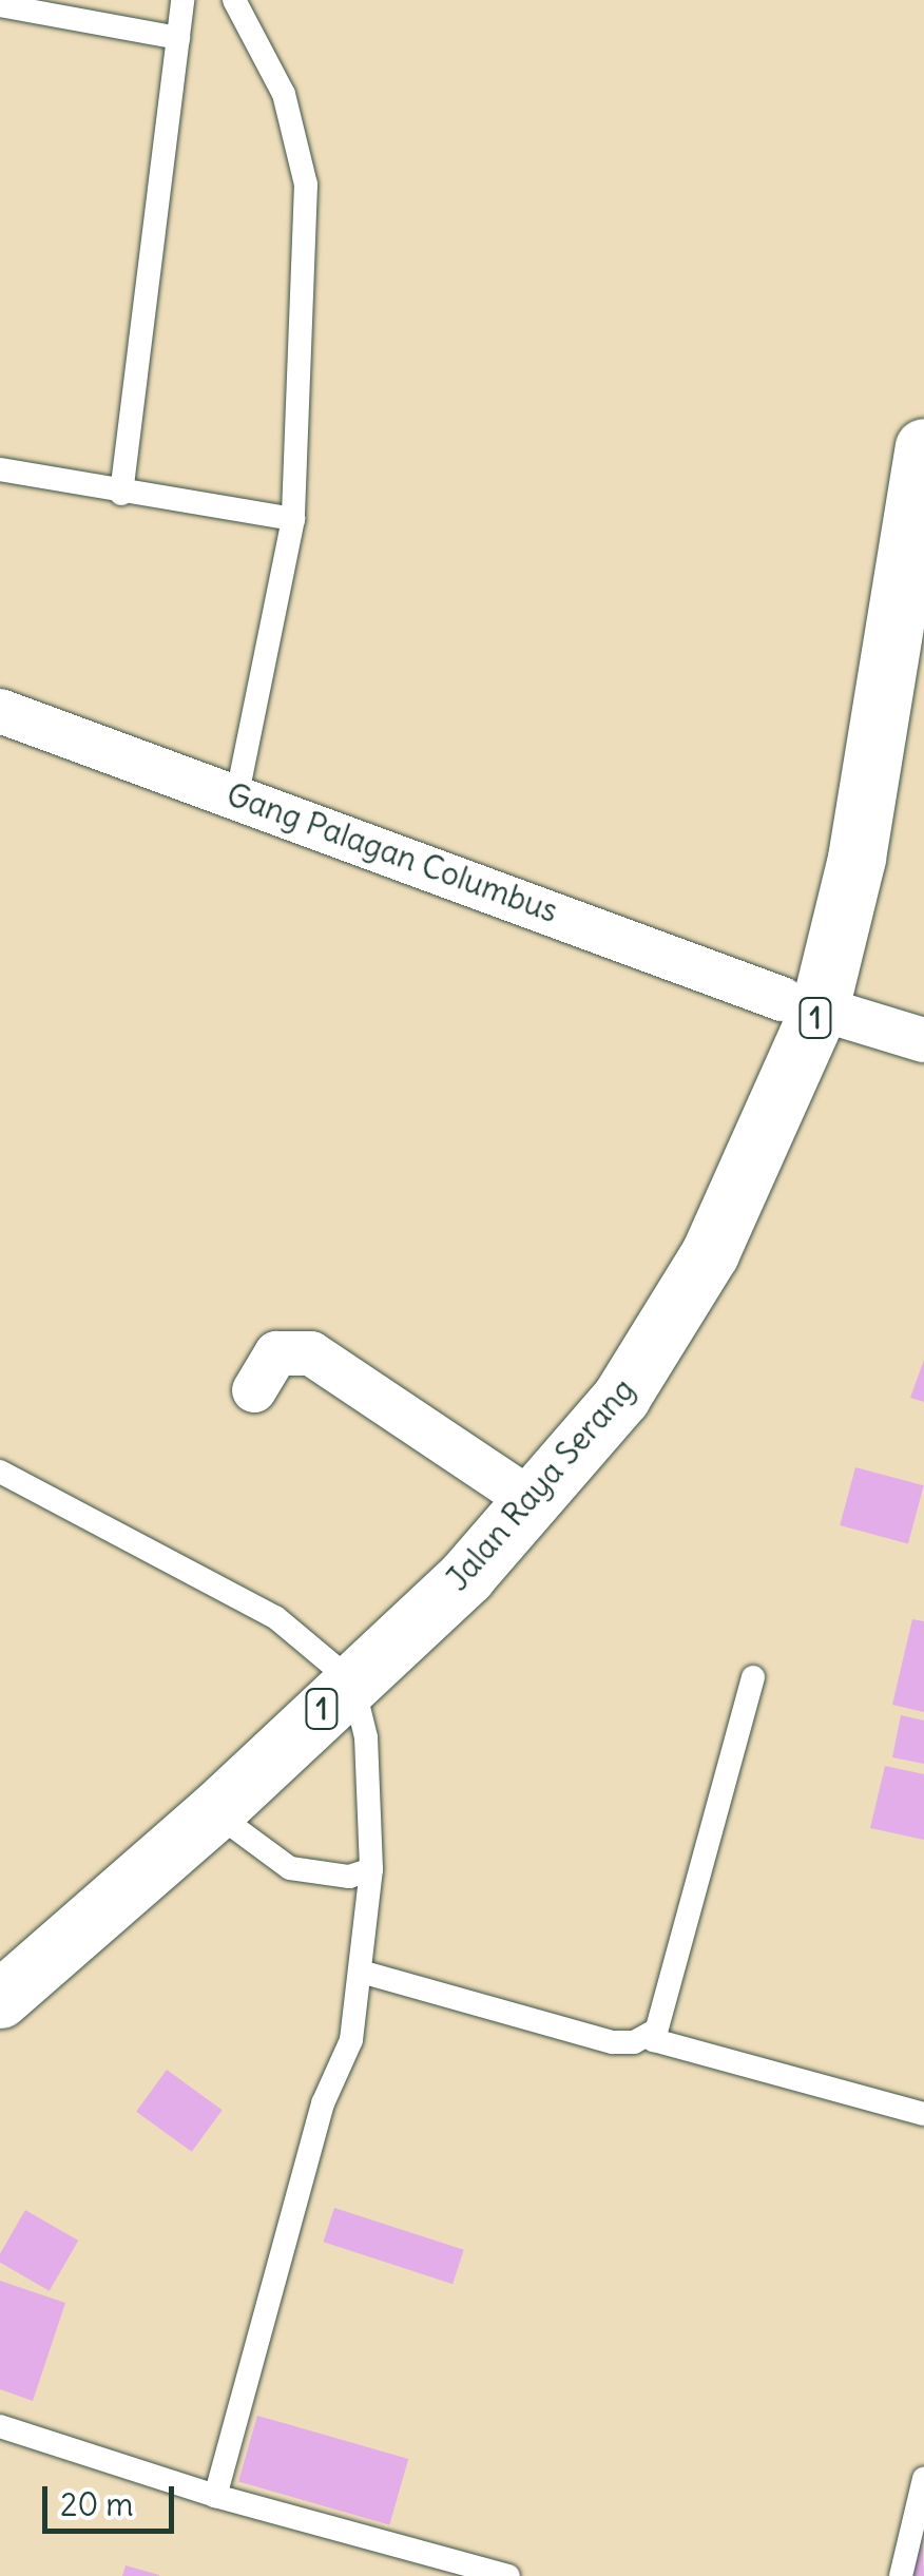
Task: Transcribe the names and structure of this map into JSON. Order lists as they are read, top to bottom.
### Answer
{
  "streets": {
    "highway": ["1", "Jalan Raya Serang"],
    "street": ["Gang Palagan Columbus"]
  },
  "crossings": [
    ["Gang Palagan Columbus", "Jalan Raya Serang"]
  ],
  "scale_bar": "20 m"
}
